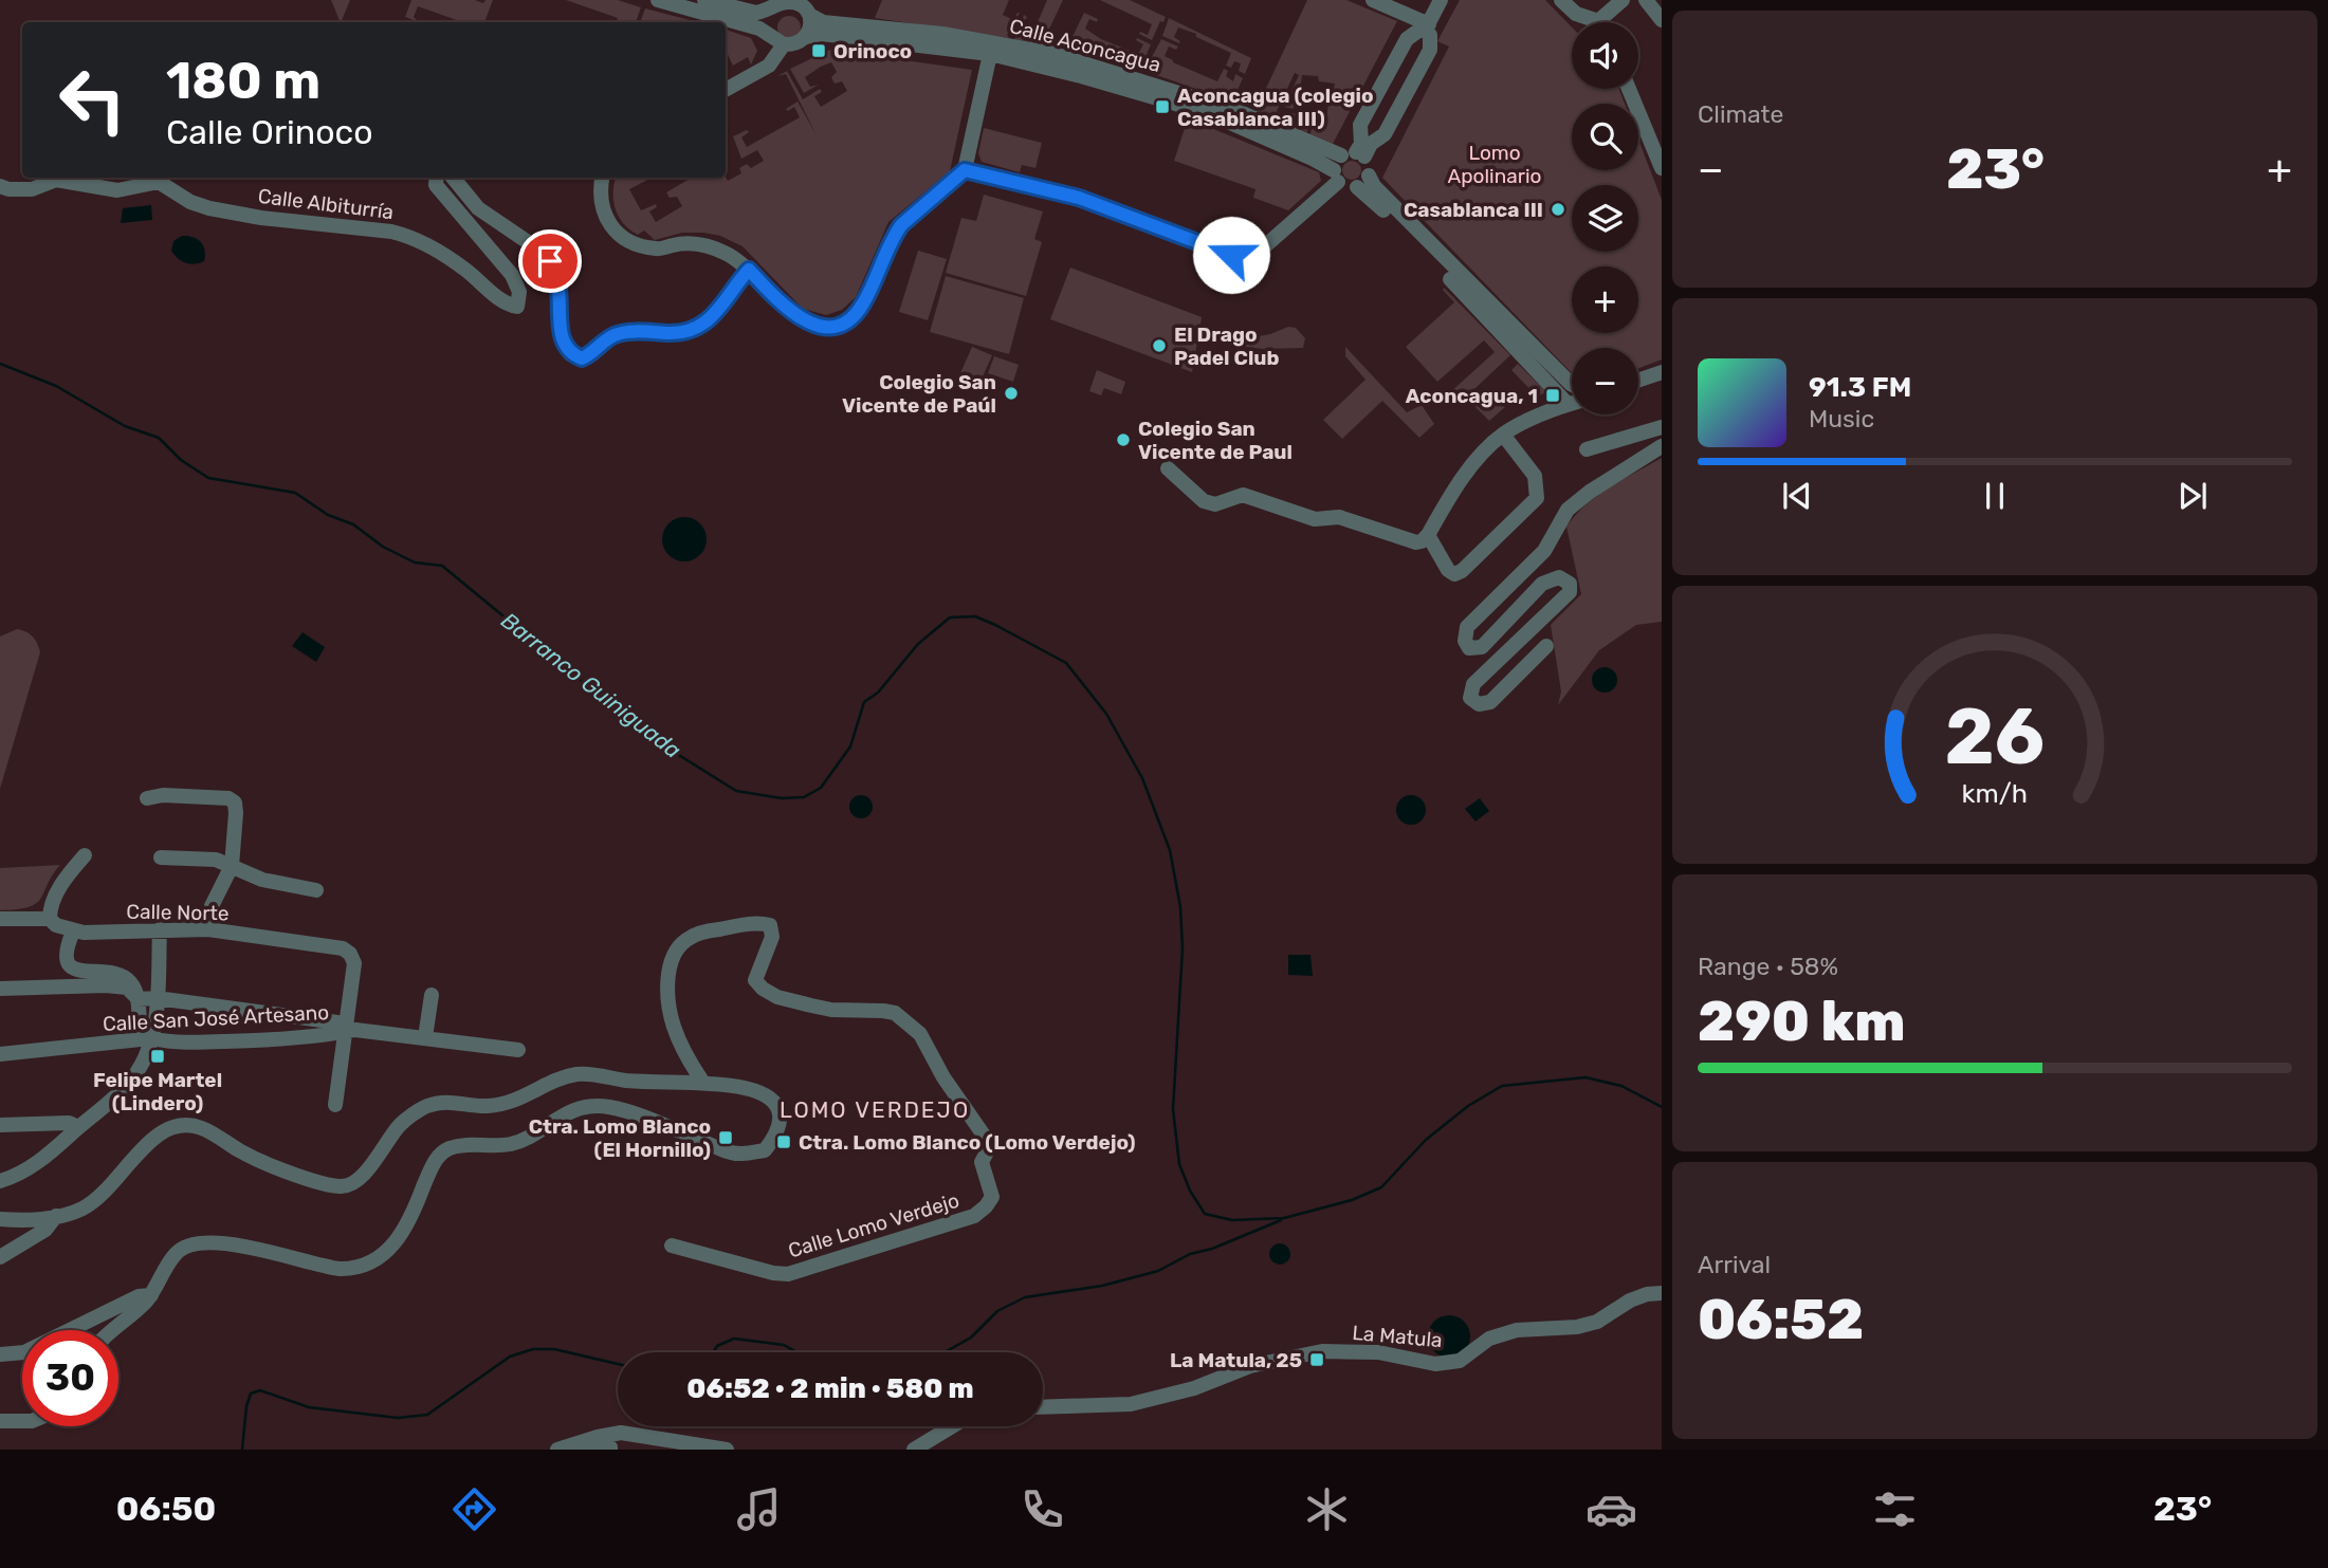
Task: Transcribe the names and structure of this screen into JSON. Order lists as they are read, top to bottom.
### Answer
{
  "streets": {
    "street": [
      "Calle Aconcagua",
      "Calle Albiturría",
      "Calle Norte",
      "Calle San José Artesano",
      "Calle Lomo Verdejo",
      "La Matula"
    ]
  },
  "crossings": [
    ["Calle Norte", "Calle San José Artesano"]
  ],
  "districts": ["LOMO VERDEJO"],
  "water": ["Barranco Guiniguada"],
  "parks": ["Lomo Apolinario"],
  "places": {
    "transit": [
      "Orinoco",
      "Aconcagua (colegio Casablanca III)",
      "Aconcagua, 1",
      "Felipe Martel (Lindero)",
      "Ctra. Lomo Blanco (El Hornillo)",
      "Ctra. Lomo Blanco (Lomo Verdejo)",
      "La Matula, 25"
    ],
    "other": [
      "Casablanca III",
      "El Drago Padel Club",
      "Colegio San Vicente de Paúl",
      "Colegio San Vicente de Paul"
    ]
  },
  "page": {
    "tile": [
      "Climate",
      ["Range · 58%", "290 km"],
      ["Arrival", "06:52"]
    ],
    "map_buttons": ["+", "−"],
    "turn": ["180 m", "Calle Orinoco"],
    "heat": ["−", "23°", "+"],
    "song": ["91.3 FM", "Music"],
    "limit": "30",
    "trip": "06:52 · 2 min · 580 m",
    "tabs": ["06:50", "23°"],
    "gauge": ["26", "km/h"]
  }
}
